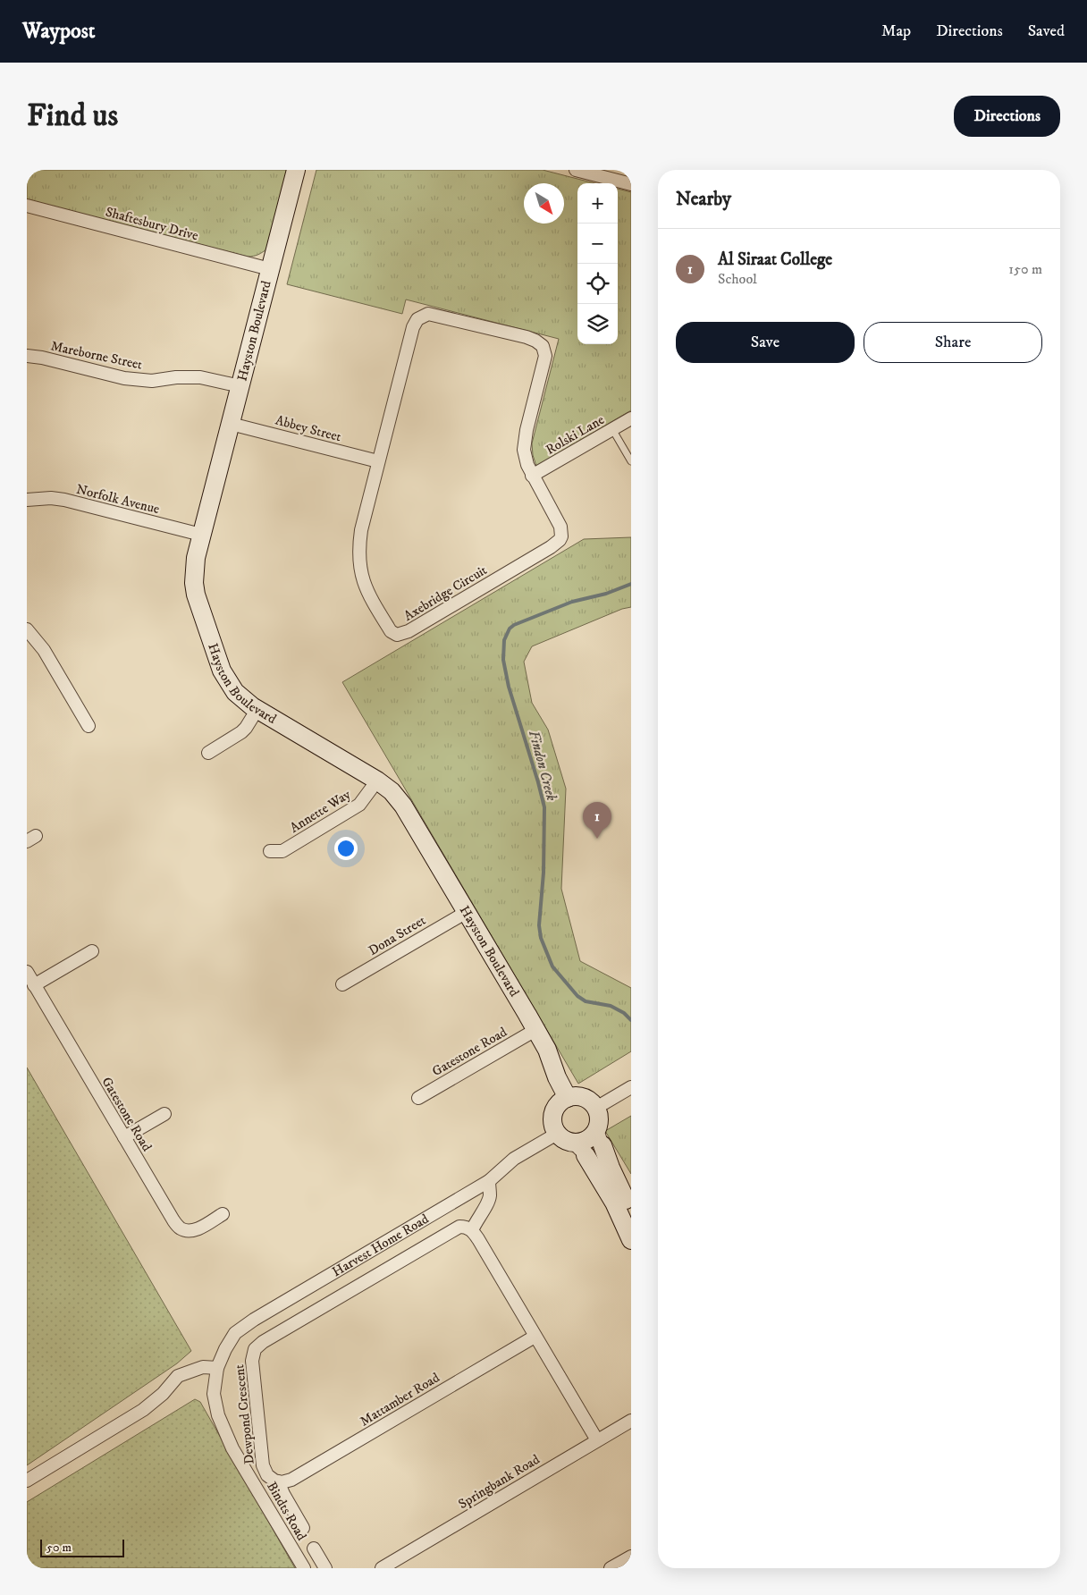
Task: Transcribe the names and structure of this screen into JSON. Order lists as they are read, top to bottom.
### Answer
{
  "streets": {
    "street": [
      "Shaftesbury Drive",
      "Hayston Boulevard",
      "Mareborne Street",
      "Abbey Street",
      "Rolski Lane",
      "Norfolk Avenue",
      "Axebridge Circuit",
      "Annette Way",
      "Dona Street",
      "Gatestone Road",
      "Harvest Home Road",
      "Mattamber Road",
      "Dewpond Crescent",
      "Springbank Road",
      "Bindts Road"
    ]
  },
  "crossings": [
    ["Shaftesbury Drive", "Hayston Boulevard"],
    ["Hayston Boulevard", "Mareborne Street"],
    ["Hayston Boulevard", "Abbey Street"],
    ["Hayston Boulevard", "Norfolk Avenue"],
    ["Hayston Boulevard", "Annette Way"],
    ["Hayston Boulevard", "Dona Street"],
    ["Hayston Boulevard", "Gatestone Road"],
    ["Hayston Boulevard", "Harvest Home Road"],
    ["Abbey Street", "Axebridge Circuit"],
    ["Rolski Lane", "Axebridge Circuit"],
    ["Harvest Home Road", "Bindts Road"],
    ["Mattamber Road", "Dewpond Crescent"]
  ],
  "water": ["Findon Creek"],
  "scale_bar": "50 m",
  "north": "bottom right",
  "page": {
    "header": "Waypost",
    "nav": ["Map", "Directions", "Saved"],
    "buttons": [
      "Directions",
      ["Save", "Share"]
    ],
    "title": "Find us",
    "heading": "Nearby",
    "map_buttons": ["+", "−"],
    "list": [
      {
        "mark": "1",
        "name": "Al Siraat College",
        "note": "School",
        "value": "150 m"
      }
    ],
    "pins": "1",
    "scale": "50 m"
  }
}
